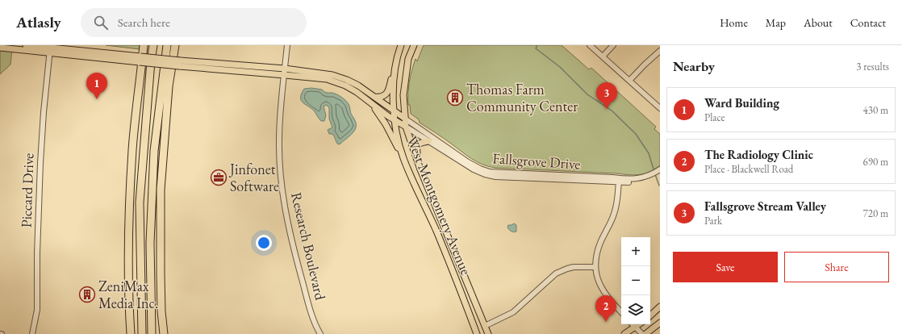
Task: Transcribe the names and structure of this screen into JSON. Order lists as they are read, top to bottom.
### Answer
{
  "streets": {
    "main road": ["West Montgomery Avenue"],
    "street": ["Fallsgrove Drive", "Piccard Drive", "Research Boulevard"]
  },
  "crossings": [
    ["Fallsgrove Drive", "West Montgomery Avenue"]
  ],
  "places": {
    "building": ["Thomas Farm Community Center", "ZeniMax Media Inc."],
    "office": ["Jinfonet Software"]
  },
  "page": {
    "header": "Atlasly",
    "search": "Search here",
    "nav": [
      "Home",
      "Map",
      "About",
      "Contact"
    ],
    "heading": ["Nearby", "3 results"],
    "pins": ["1", "3", "2"],
    "list": [
      {
        "mark": "1",
        "name": "Ward Building",
        "note": "Place",
        "value": "430 m"
      },
      {
        "mark": "2",
        "name": "The Radiology Clinic",
        "note": "Place · Blackwell Road",
        "value": "690 m"
      },
      {
        "mark": "3",
        "name": "Fallsgrove Stream Valley",
        "note": "Park",
        "value": "720 m"
      }
    ],
    "map_buttons": ["+", "−"],
    "buttons": ["Save", "Share"]
  }
}
